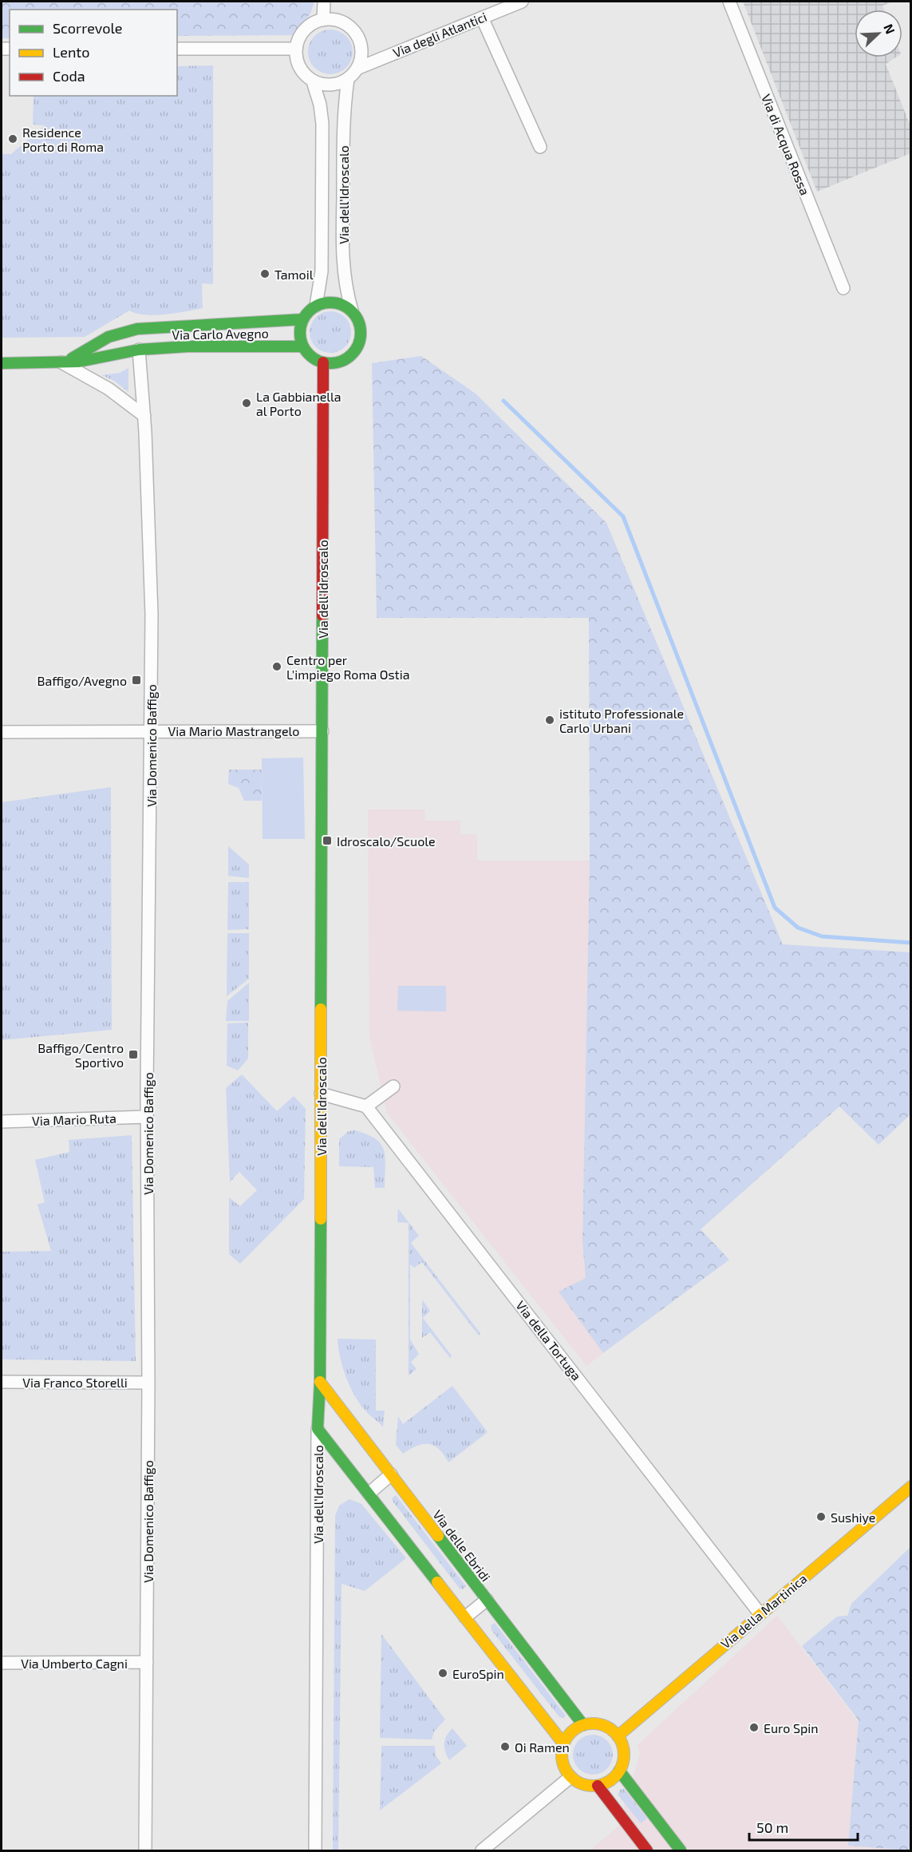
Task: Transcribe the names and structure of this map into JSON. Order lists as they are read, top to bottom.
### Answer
{
  "streets": {
    "street": [
      "Via degli Atlantici",
      "Via di Acqua Rossa",
      "Via dell'Idroscalo",
      "Via Carlo Avegno",
      "Via Mario Mastrangelo",
      "Via Domenico Baffigo",
      "Via Mario Ruta",
      "Via della Tortuga",
      "Via Franco Storelli",
      "Via delle Ebridi",
      "Via della Martinica",
      "Via Umberto Cagni"
    ]
  },
  "crossings": [
    ["Via degli Atlantici", "Via dell'Idroscalo"],
    ["Via dell'Idroscalo", "Via Carlo Avegno"],
    ["Via dell'Idroscalo", "Via Mario Mastrangelo"],
    ["Via dell'Idroscalo", "Via delle Ebridi"],
    ["Via Carlo Avegno", "Via Domenico Baffigo"],
    ["Via Mario Mastrangelo", "Via Domenico Baffigo"],
    ["Via Domenico Baffigo", "Via Mario Ruta"],
    ["Via Domenico Baffigo", "Via Franco Storelli"],
    ["Via Domenico Baffigo", "Via Umberto Cagni"],
    ["Via della Tortuga", "Via della Martinica"],
    ["Via delle Ebridi", "Via della Martinica"]
  ],
  "places": {
    "other": [
      "Residence Porto di Roma",
      "Tamoil",
      "La Gabbianella al Porto",
      "Centro per L'impiego Roma Ostia",
      "istituto Professionale Carlo Urbani",
      "Sushiye",
      "EuroSpin",
      "Euro Spin",
      "Oi Ramen"
    ],
    "transit": ["Baffigo/Avegno", "Idroscalo/Scuole", "Baffigo/Centro Sportivo"]
  },
  "legend": ["Scorrevole", "Lento", "Coda"],
  "scale_bar": "50 m",
  "north": "top right"
}
